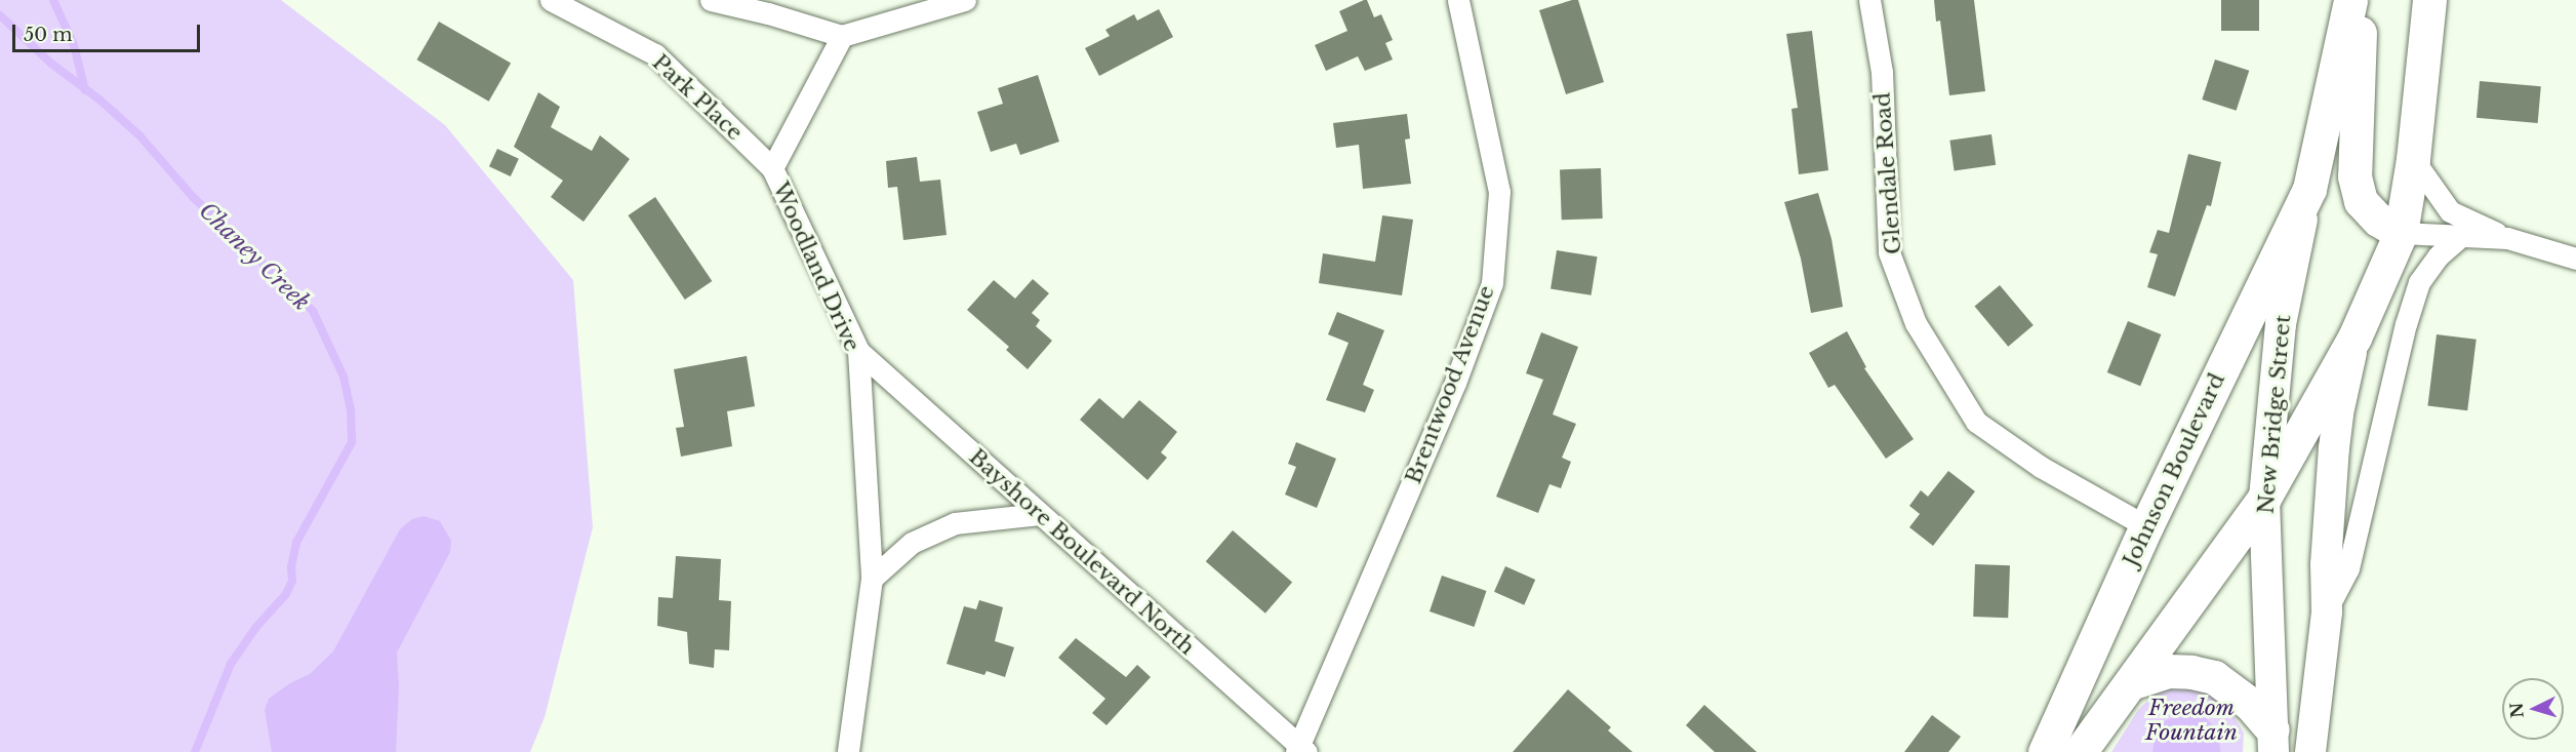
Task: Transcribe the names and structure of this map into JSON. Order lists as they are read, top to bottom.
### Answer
{
  "streets": {
    "main road": ["New Bridge Street", "Johnson Boulevard"],
    "street": [
      "Park Place",
      "Glendale Road",
      "Woodland Drive",
      "Brentwood Avenue",
      "Bayshore Boulevard North"
    ]
  },
  "crossings": [
    ["Park Place", "Woodland Drive"],
    ["Glendale Road", "Johnson Boulevard"],
    ["Woodland Drive", "Bayshore Boulevard North"],
    ["Brentwood Avenue", "Bayshore Boulevard North"],
    ["New Bridge Street", "Johnson Boulevard"]
  ],
  "water": ["Chaney Creek"],
  "parks": ["Freedom Fountain"],
  "scale_bar": "50 m",
  "north": "left"
}
